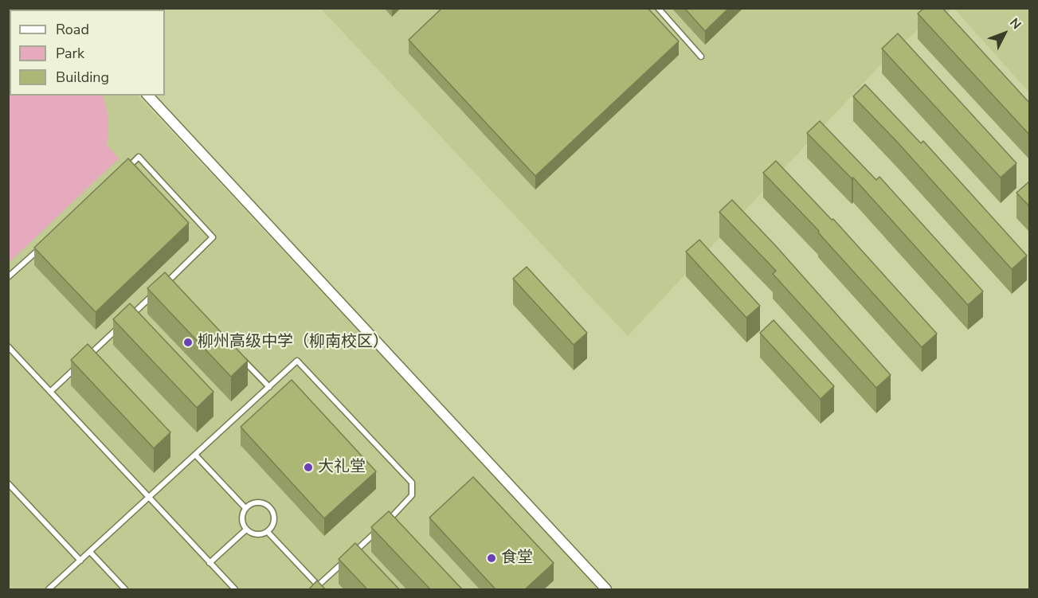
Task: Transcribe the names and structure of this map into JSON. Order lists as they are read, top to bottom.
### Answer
{
  "places": ["柳州高级中学（柳南校区）", "大礼堂", "食堂"],
  "legend": ["Road", "Park", "Building"],
  "north": "top right"
}
